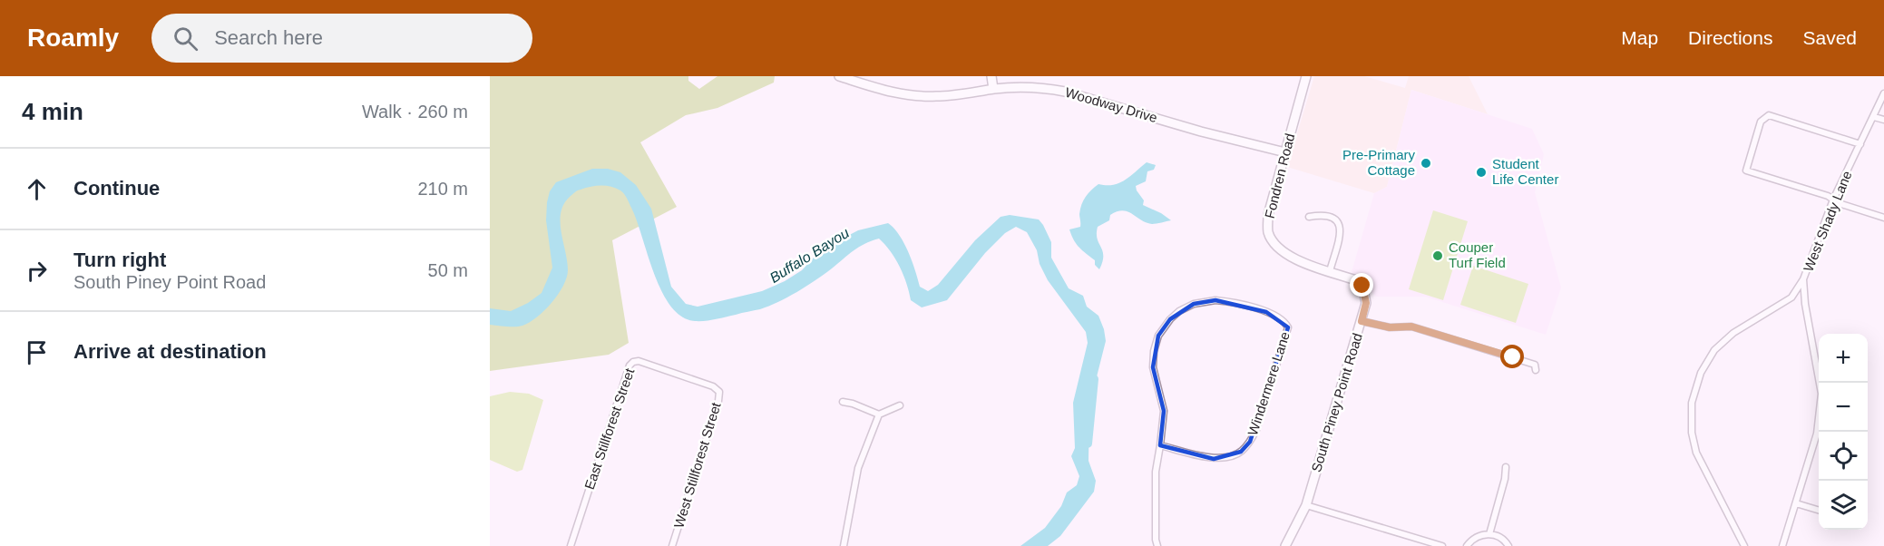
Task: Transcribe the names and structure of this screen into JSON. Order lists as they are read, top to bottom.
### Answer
{
  "streets": {
    "street": [
      "Woodway Drive",
      "Fondren Road",
      "West Shady Lane",
      "Windermere Lane",
      "South Piney Point Road",
      "East Stillforest Street",
      "West Stillforest Street"
    ]
  },
  "crossings": [
    ["Woodway Drive", "Fondren Road"],
    ["Fondren Road", "South Piney Point Road"],
    ["East Stillforest Street", "West Stillforest Street"]
  ],
  "water": ["Buffalo Bayou"],
  "places": ["Pre-Primary Cottage", "Student Life Center", "Couper Turf Field"],
  "page": {
    "header": "Roamly",
    "search": "Search here",
    "nav": ["Map", "Directions", "Saved"],
    "heading": ["4 min", "Walk · 260 m"],
    "list": [
      ["Continue", "210 m"],
      ["Turn right", "South Piney Point Road", "50 m"],
      "Arrive at destination"
    ],
    "map_buttons": ["+", "−"]
  }
}
